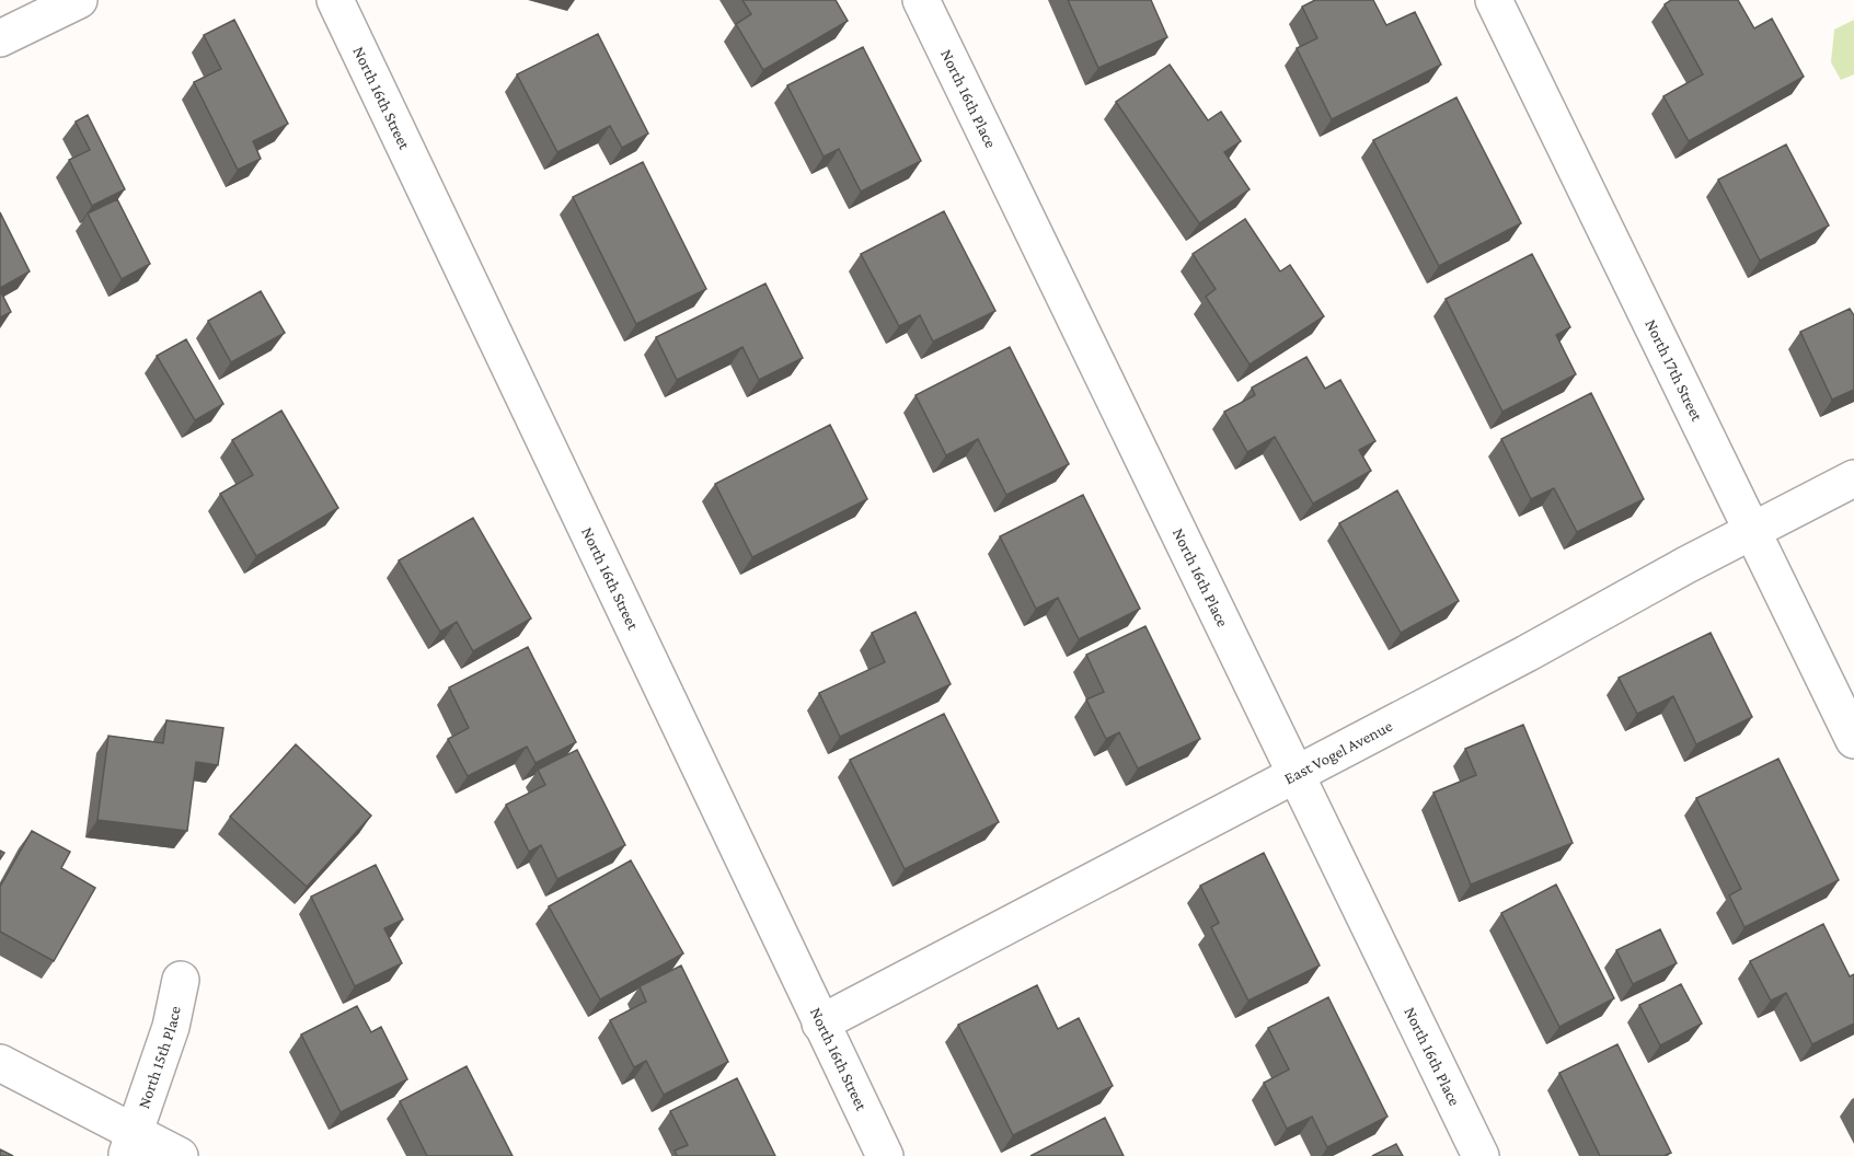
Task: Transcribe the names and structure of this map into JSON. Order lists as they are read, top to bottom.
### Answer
{
  "streets": {
    "street": [
      "North 16th Street",
      "North 16th Place",
      "North 17th Street",
      "East Vogel Avenue",
      "North 15th Place"
    ]
  },
  "crossings": [
    ["North 16th Street", "East Vogel Avenue"],
    ["North 16th Place", "East Vogel Avenue"],
    ["North 17th Street", "East Vogel Avenue"]
  ]
}
